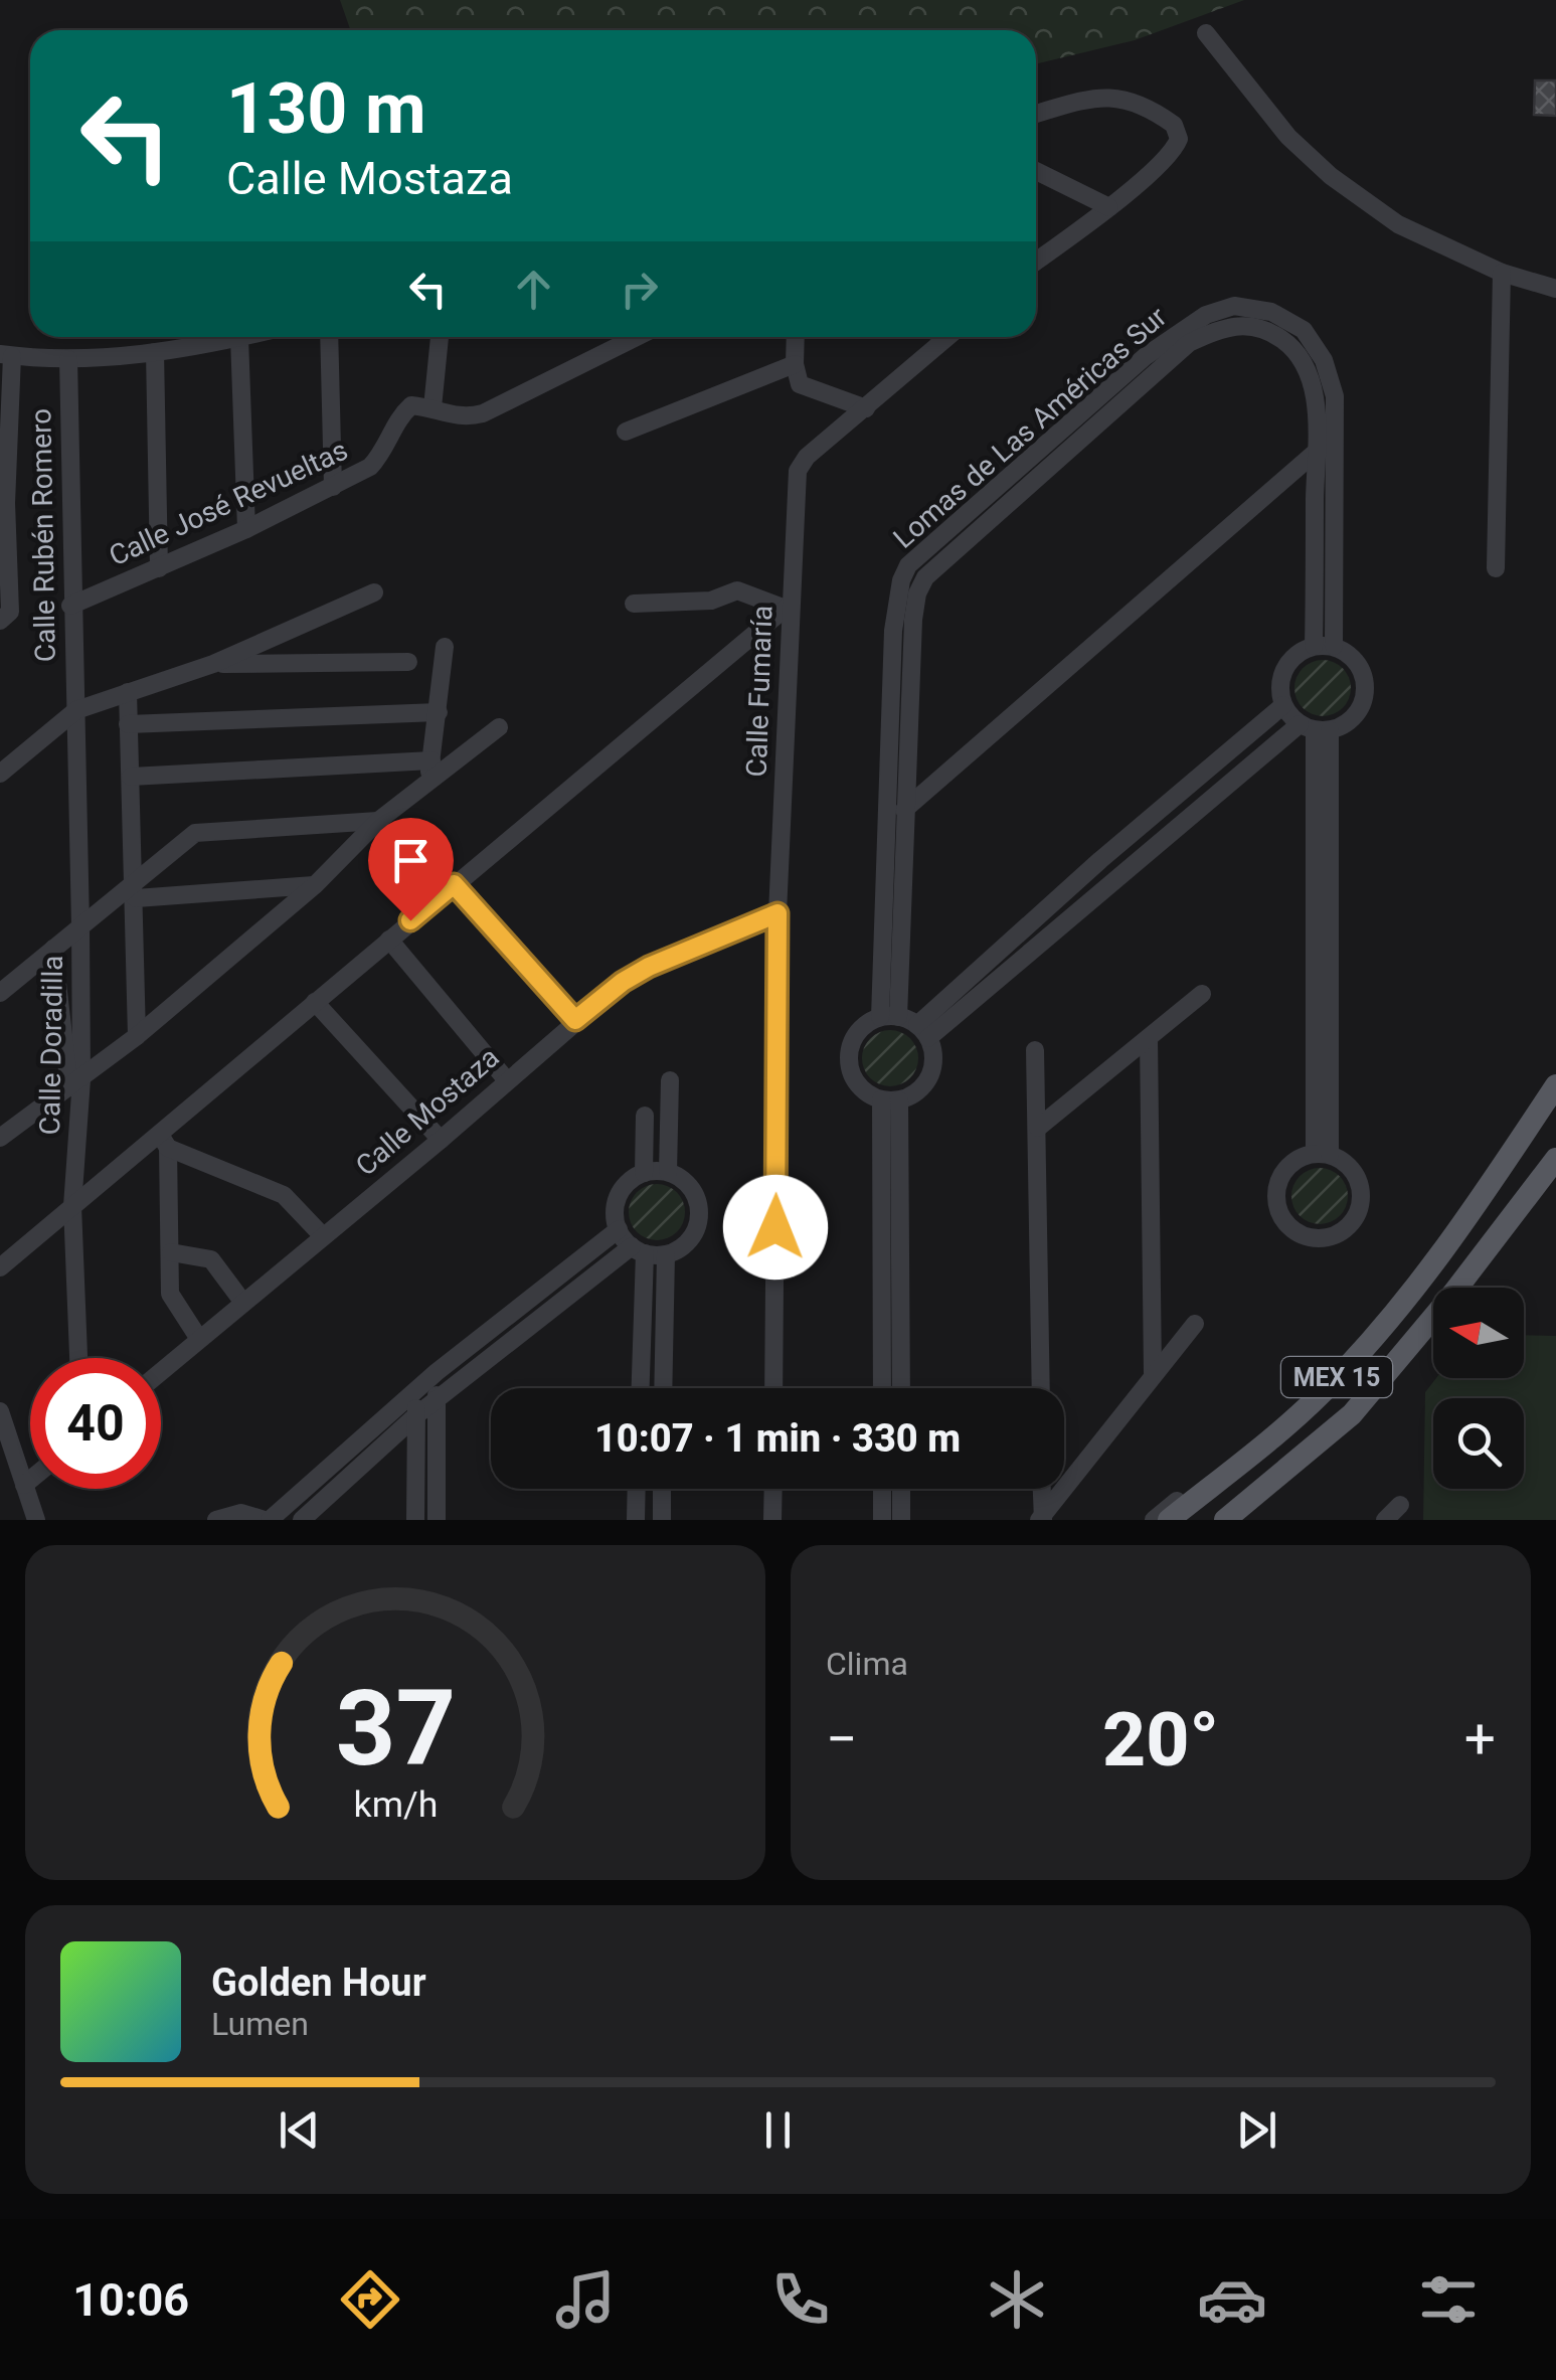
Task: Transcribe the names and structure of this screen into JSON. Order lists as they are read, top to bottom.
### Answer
{
  "streets": {
    "main road": ["MEX 15"],
    "street": [
      "Lomas de Las Américas Sur",
      "Calle José Revueltas",
      "Calle Rubén Romero",
      "Calle Fumaría",
      "Calle Doradilla",
      "Calle Mostaza"
    ]
  },
  "crossings": [
    ["Calle José Revueltas", "Calle Rubén Romero"],
    ["Calle Rubén Romero", "Calle Doradilla"],
    ["Calle Fumaría", "Calle Mostaza"]
  ],
  "north": "left",
  "page": {
    "turn": ["130 m", "Calle Mostaza"],
    "limit": "40",
    "trip": "10:07 · 1 min · 330 m",
    "tile": "Clima",
    "heat": ["−", "20°", "+"],
    "song": ["Golden Hour", "Lumen"],
    "tabs": "10:06",
    "gauge": ["37", "km/h"]
  }
}
